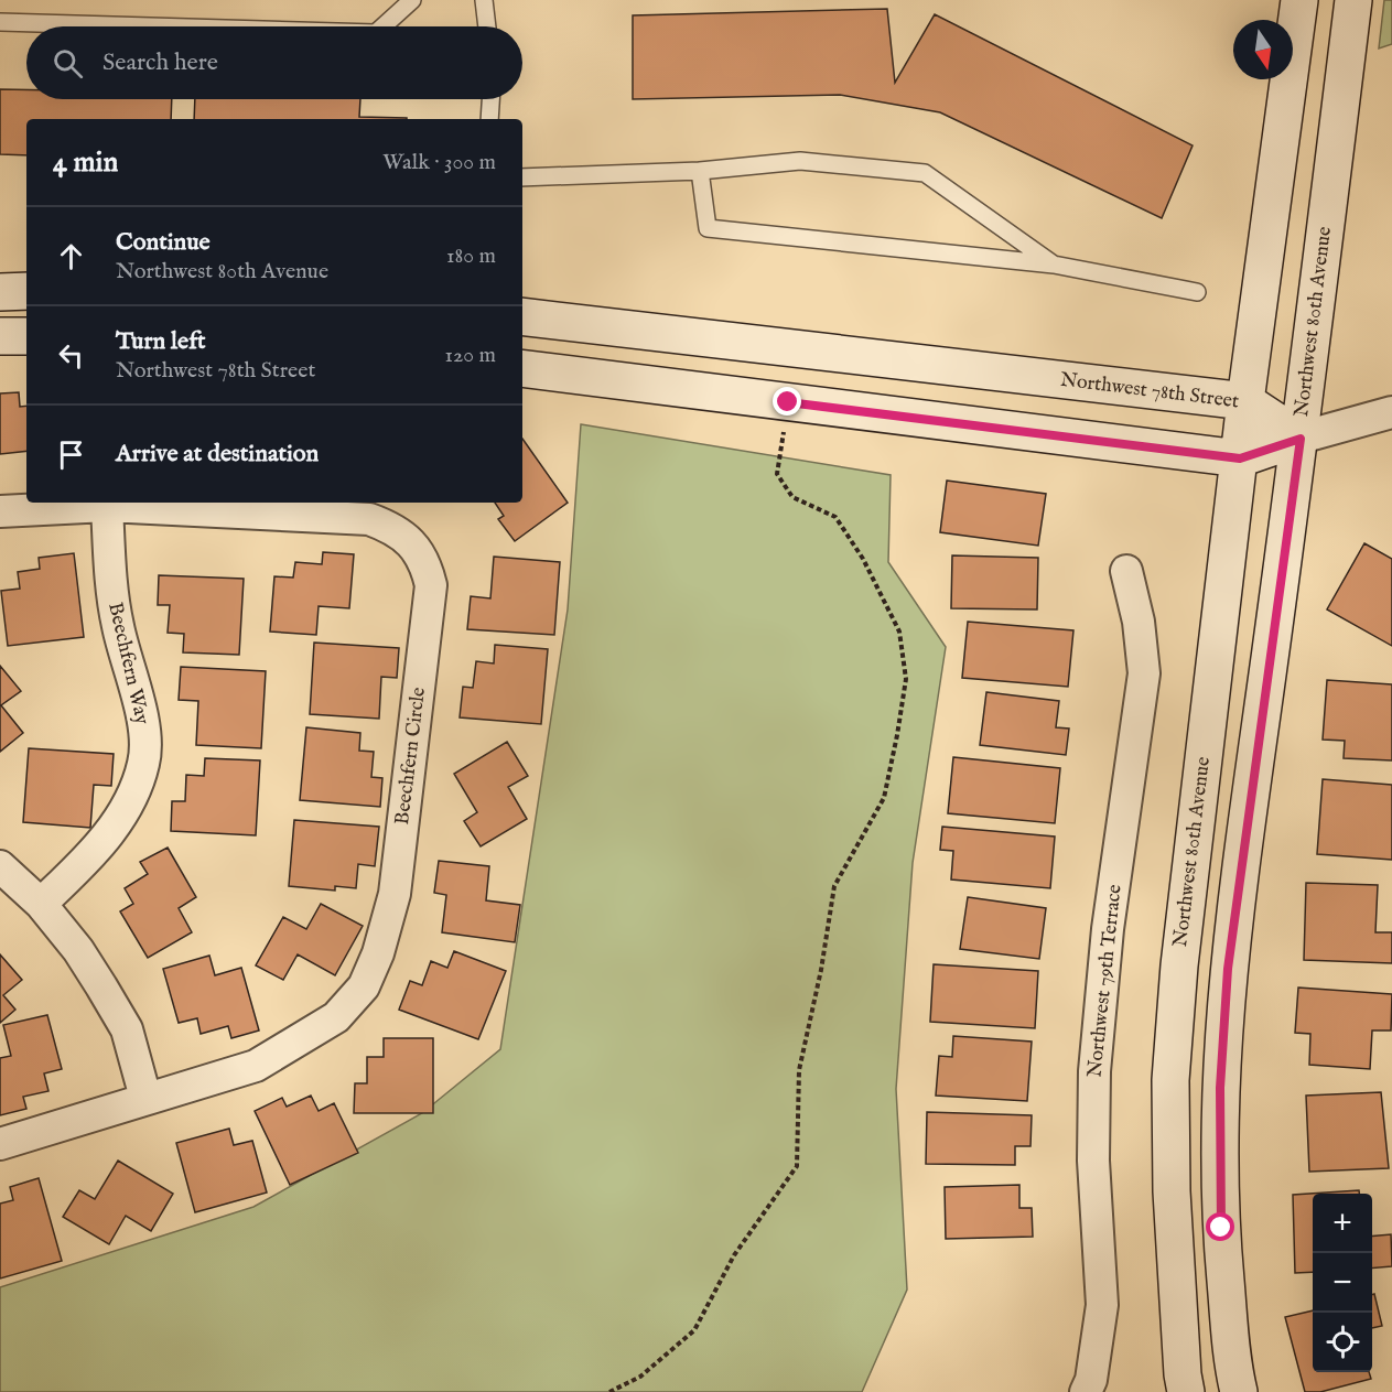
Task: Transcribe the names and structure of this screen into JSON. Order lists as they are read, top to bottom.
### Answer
{
  "streets": {
    "street": [
      "Northwest 80th Avenue",
      "Northwest 78th Street",
      "Beechfern Way",
      "Beechfern Circle",
      "Northwest 79th Terrace"
    ]
  },
  "crossings": [
    ["Northwest 80th Avenue", "Northwest 78th Street"],
    ["Beechfern Way", "Beechfern Circle"]
  ],
  "north": "bottom",
  "page": {
    "search": "Search here",
    "heading": ["4 min", "Walk · 300 m"],
    "list": [
      ["Continue", "Northwest 80th Avenue", "180 m"],
      ["Turn left", "Northwest 78th Street", "120 m"],
      "Arrive at destination"
    ],
    "map_buttons": ["+", "−"]
  }
}
